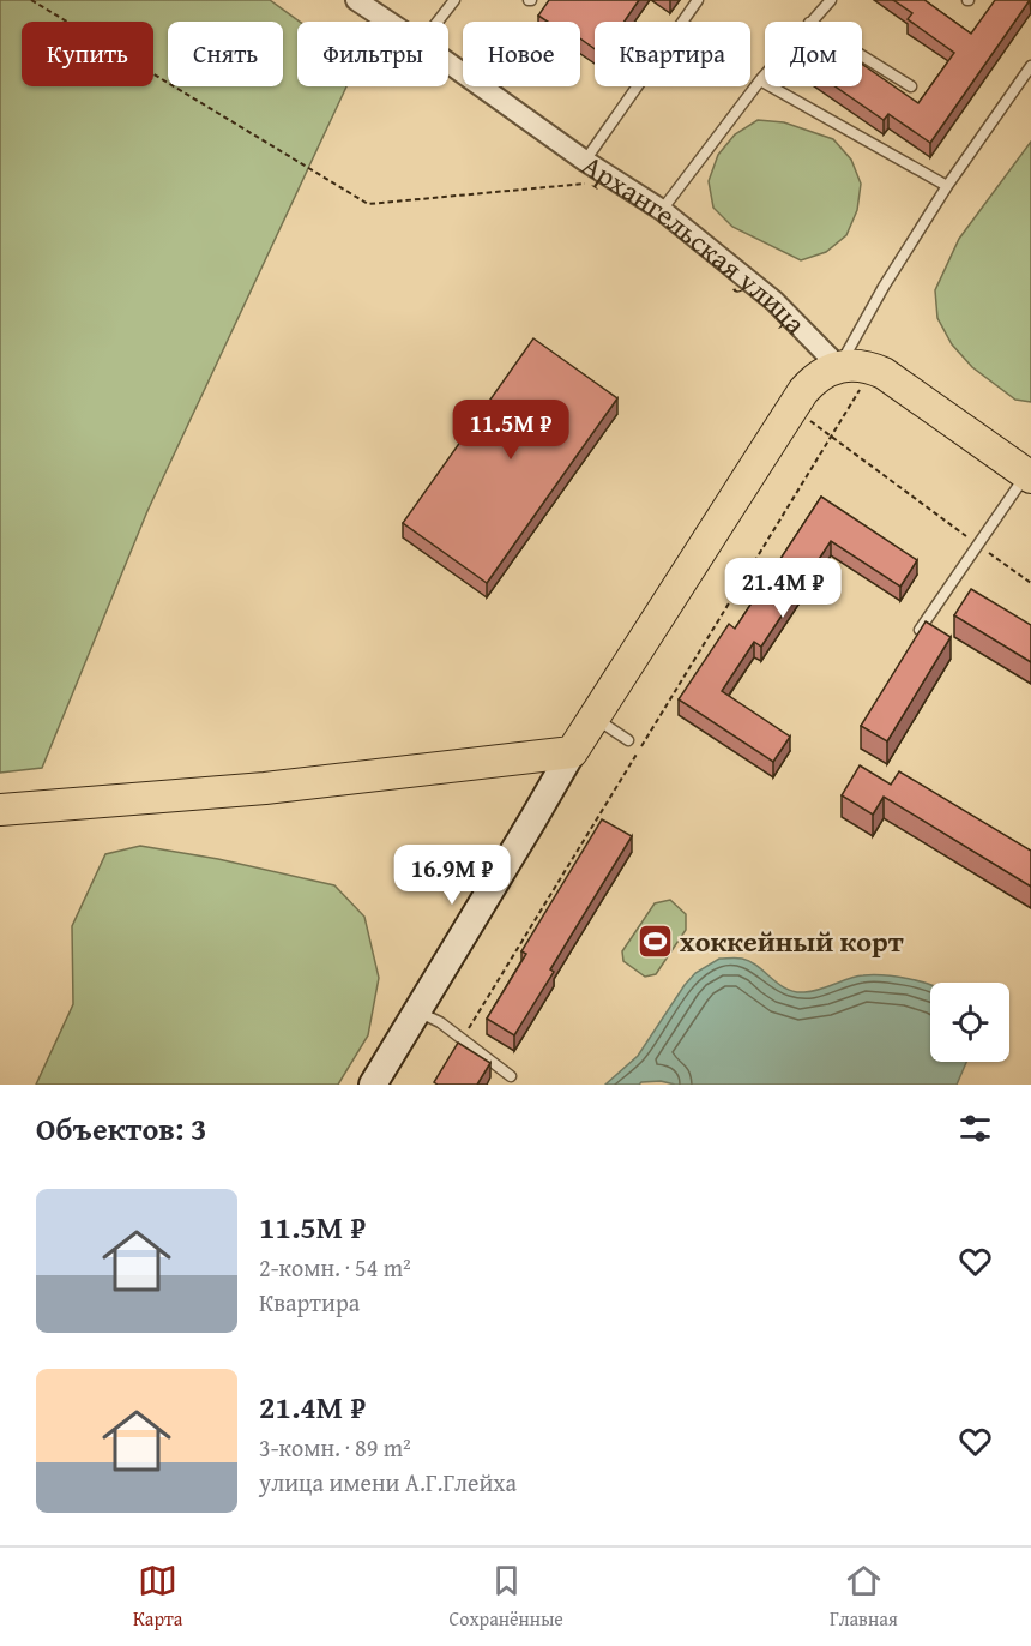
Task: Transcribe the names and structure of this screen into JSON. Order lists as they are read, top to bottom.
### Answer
{
  "streets": {
    "street": ["Архангельская улица"]
  },
  "places": {
    "sports": ["хоккейный корт"]
  },
  "page": {
    "chip": [
      "Купить",
      "Снять",
      "Фильтры",
      "Новое",
      "Квартира",
      "Дом"
    ],
    "price": ["11.5M ₽", "21.4M ₽", "16.9M ₽"],
    "heading": "Объектов: 3",
    "list": [
      {
        "name": "11.5M ₽",
        "note": "2-комн. · 54 m² · Квартира"
      },
      {
        "name": "21.4M ₽",
        "note": "3-комн. · 89 m² · улица имени А.Г.Глейха"
      }
    ],
    "tabs": ["Карта", "Сохранённые", "Главная"]
  }
}
